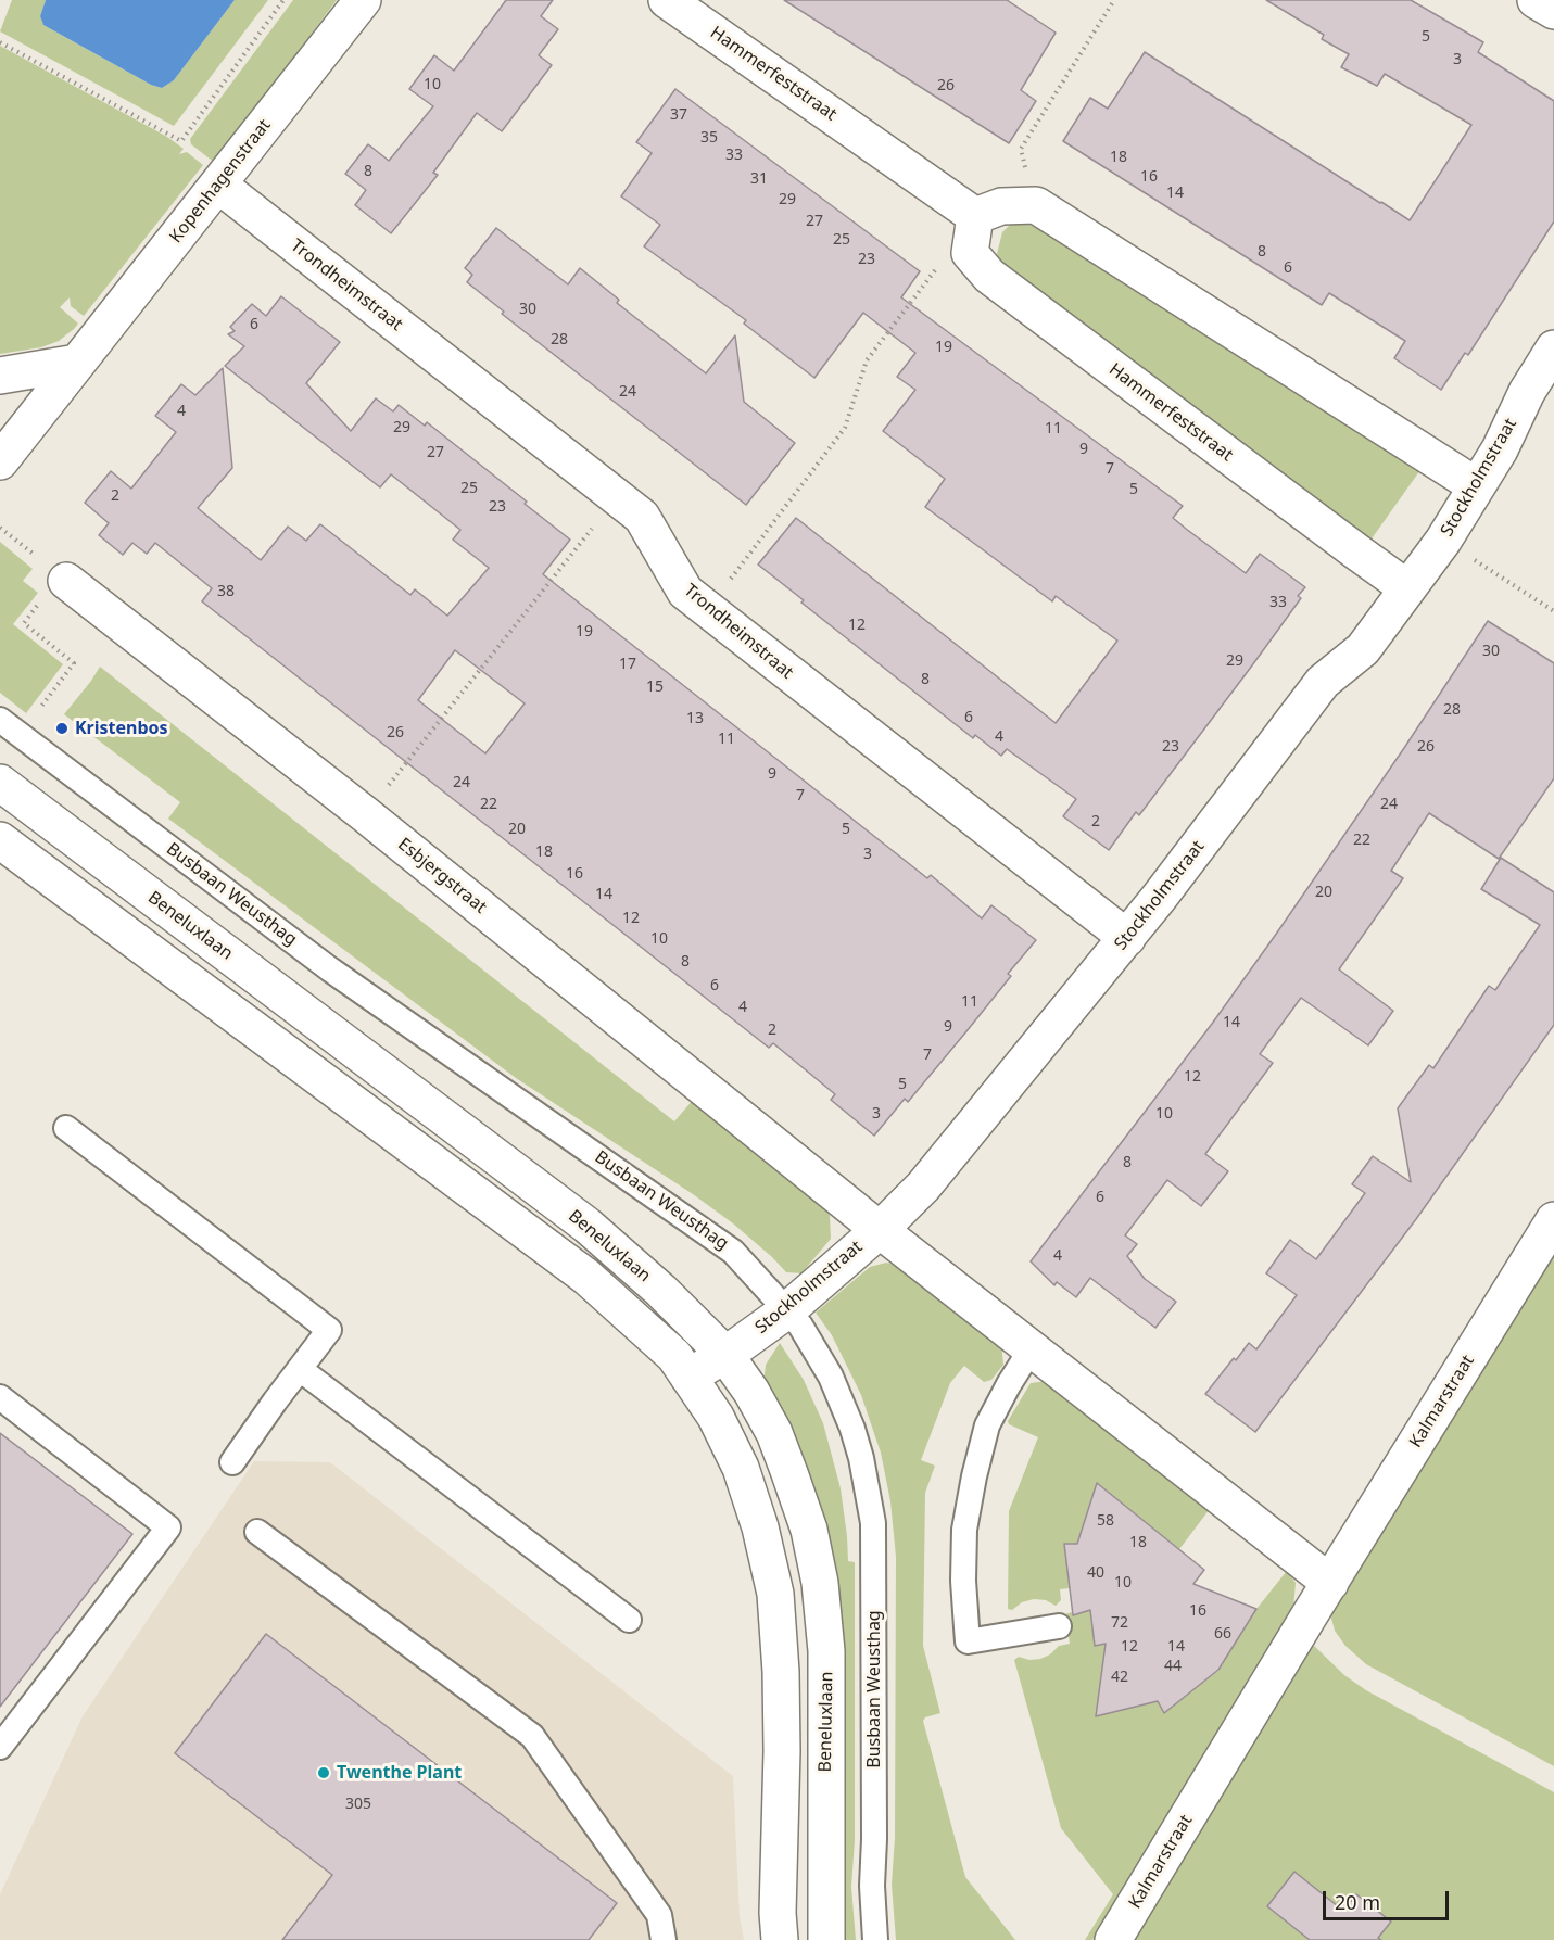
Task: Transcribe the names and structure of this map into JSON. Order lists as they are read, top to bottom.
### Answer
{
  "streets": {
    "street": [
      "Hammerfeststraat",
      "Kopenhagenstraat",
      "Trondheimstraat",
      "Stockholmstraat",
      "Esbjergstraat",
      "Beneluxlaan",
      "Kalmarstraat"
    ],
    "lane": ["Busbaan Weusthag"]
  },
  "crossings": [
    ["Hammerfeststraat", "Stockholmstraat"],
    ["Kopenhagenstraat", "Trondheimstraat"],
    ["Trondheimstraat", "Stockholmstraat"],
    ["Stockholmstraat", "Esbjergstraat"],
    ["Stockholmstraat", "Busbaan Weusthag"],
    ["Stockholmstraat", "Beneluxlaan"]
  ],
  "places": ["Kristenbos", "Twenthe Plant"],
  "house_numbers": [
    "5",
    "3",
    "10",
    "26",
    "37",
    "35",
    "33",
    "18",
    "8",
    "16",
    "31",
    "14",
    "29",
    "27",
    "25",
    "8",
    "23",
    "6",
    "30",
    "6",
    "28",
    "19",
    "24",
    "4",
    "29",
    "11",
    "9",
    "27",
    "7",
    "25",
    "5",
    "2",
    "23",
    "38",
    "33",
    "12",
    "19",
    "30",
    "29",
    "17",
    "8",
    "15",
    "28",
    "6",
    "13",
    "26",
    "4",
    "11",
    "23",
    "26",
    "9",
    "24",
    "7",
    "22",
    "24",
    "2",
    "20",
    "5",
    "22",
    "18",
    "3",
    "16",
    "20",
    "14",
    "12",
    "10",
    "8",
    "6",
    "11",
    "4",
    "14",
    "9",
    "2",
    "7",
    "12",
    "5",
    "3",
    "10",
    "8",
    "6",
    "4",
    "58",
    "18",
    "40",
    "10",
    "16",
    "72",
    "66",
    "12",
    "14",
    "44",
    "42",
    "305"
  ],
  "scale_bar": "20 m"
}
